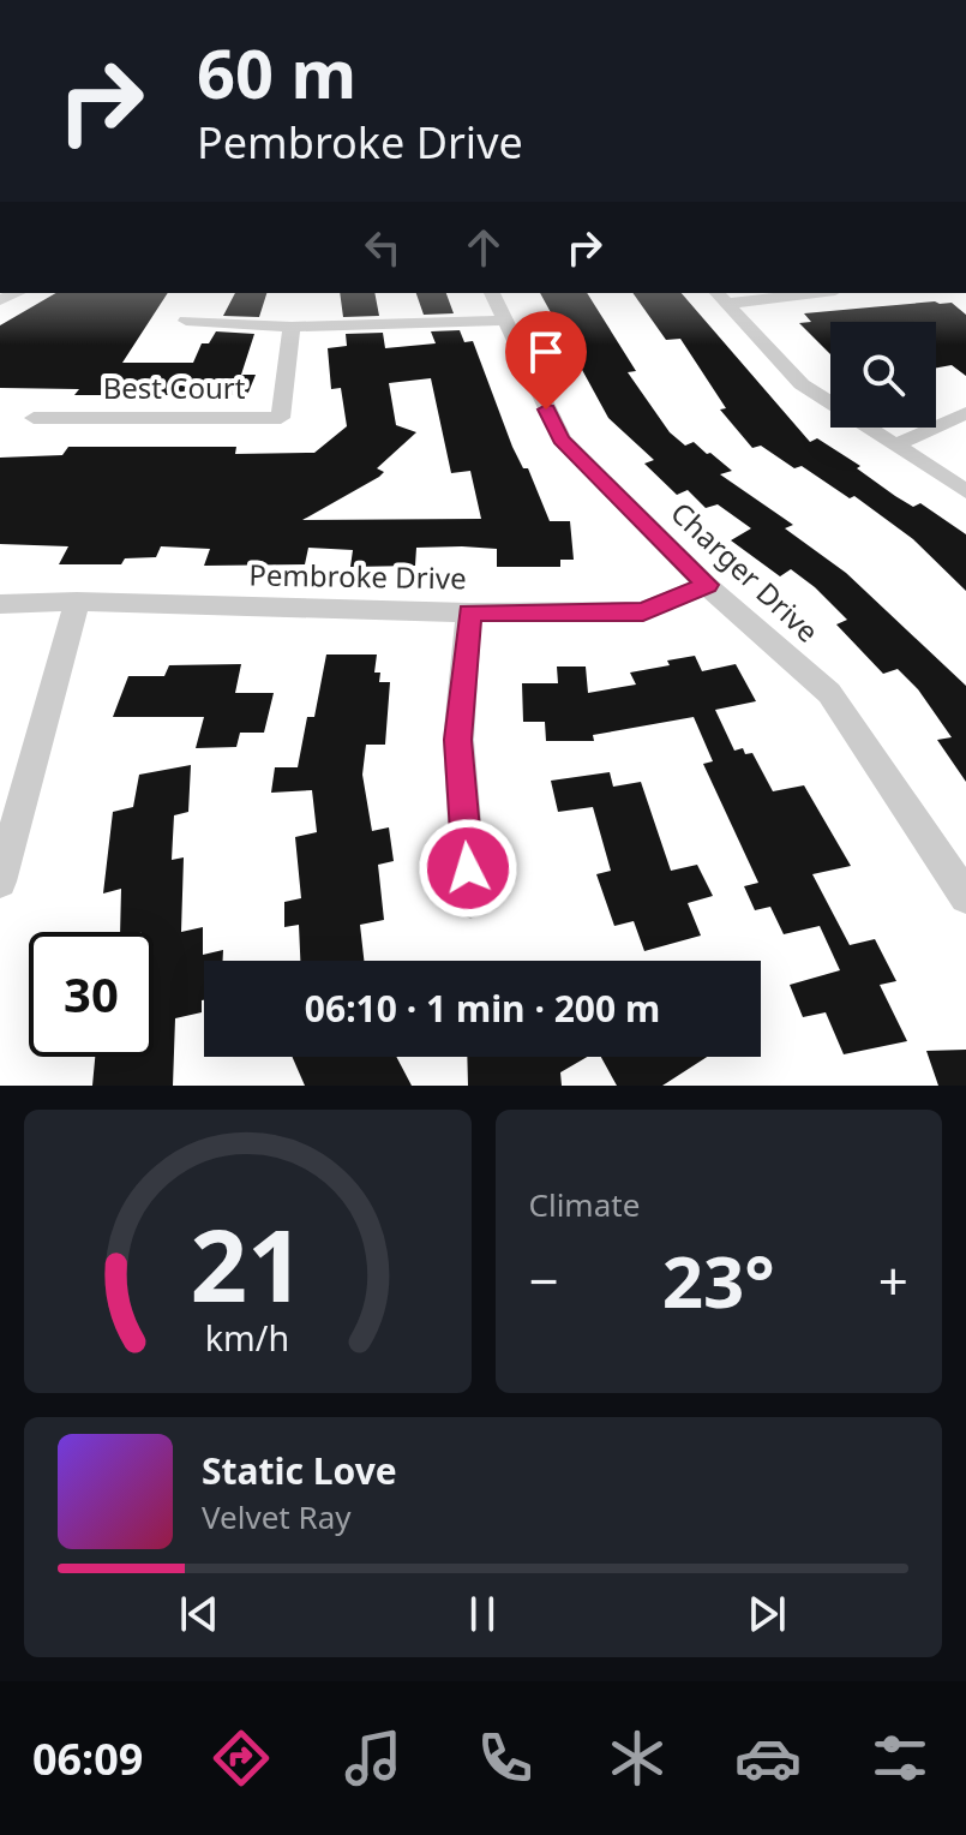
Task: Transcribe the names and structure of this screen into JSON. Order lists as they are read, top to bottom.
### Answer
{
  "streets": {
    "street": ["Best Court", "Charger Drive", "Pembroke Drive"]
  },
  "crossings": [
    ["Charger Drive", "Pembroke Drive"]
  ],
  "page": {
    "turn": ["60 m", "Pembroke Drive"],
    "limit": "30",
    "trip": "06:10 · 1 min · 200 m",
    "tile": "Climate",
    "heat": ["−", "23°", "+"],
    "song": ["Static Love", "Velvet Ray"],
    "tabs": "06:09",
    "gauge": ["21", "km/h"]
  }
}
